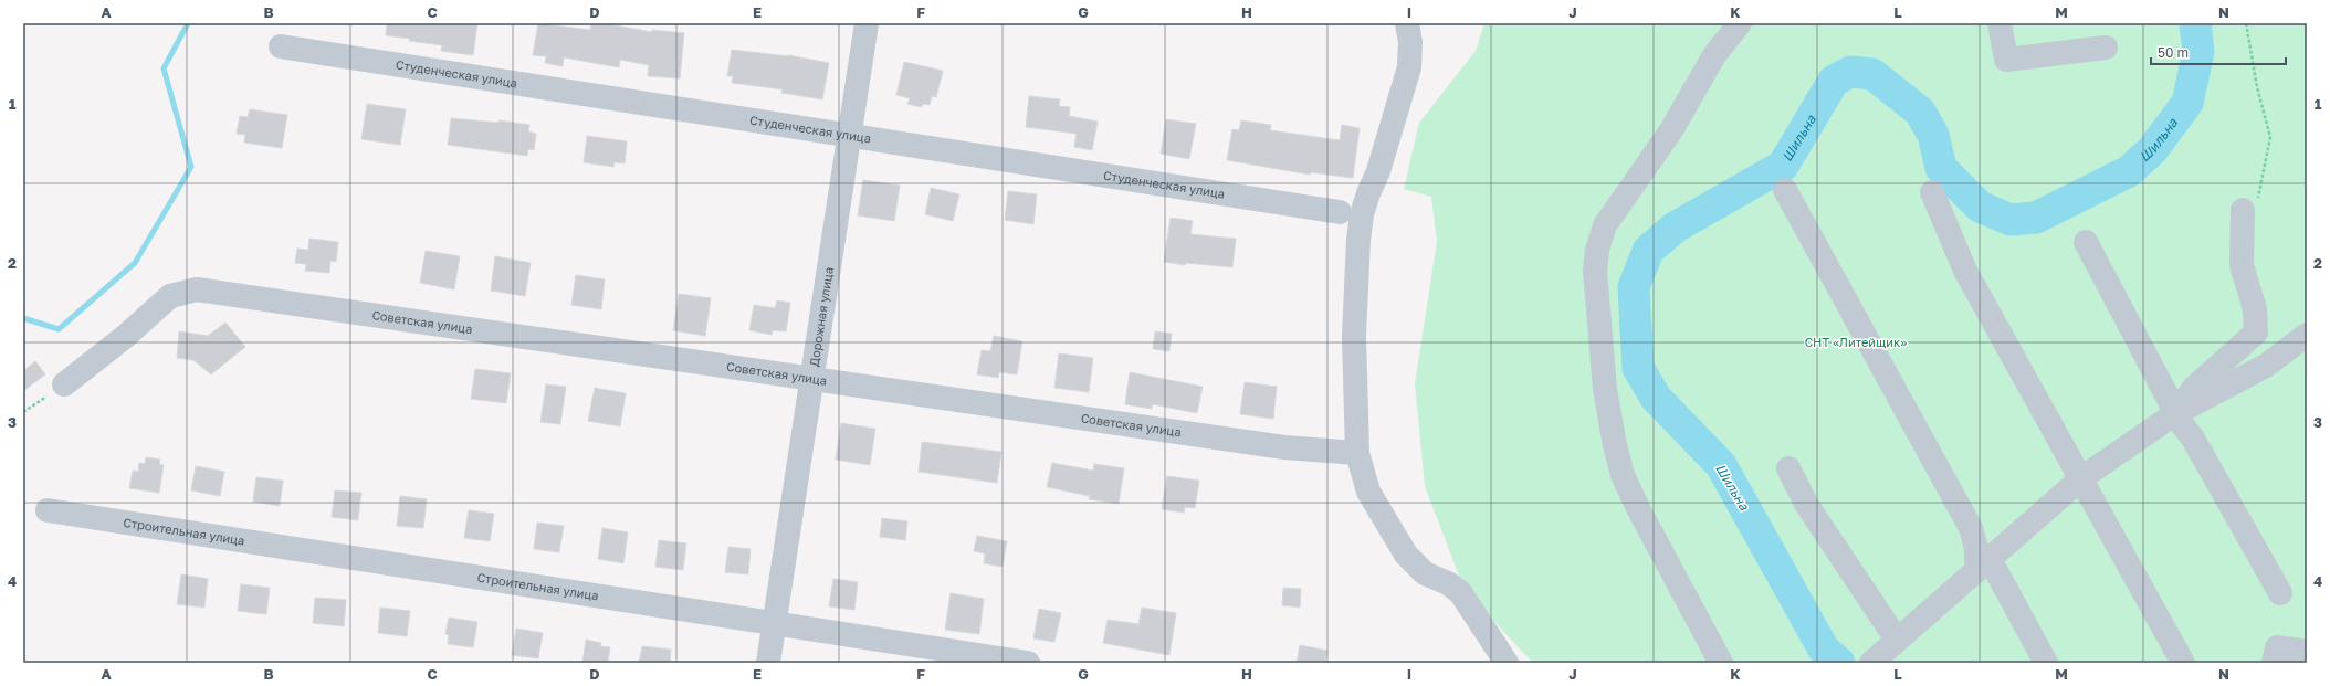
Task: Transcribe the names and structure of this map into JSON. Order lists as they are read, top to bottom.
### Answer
{
  "streets": {
    "street": [
      "Студенческая улица",
      "Дорожная улица",
      "Советская улица",
      "Строительная улица"
    ]
  },
  "crossings": [
    ["Студенческая улица", "Дорожная улица"],
    ["Дорожная улица", "Советская улица"],
    ["Дорожная улица", "Строительная улица"]
  ],
  "water": ["Шильна"],
  "parks": ["СНТ «Литейщик»"],
  "scale_bar": "50 m",
  "grid": {
    "columns": [
      "A",
      "B",
      "C",
      "D",
      "E",
      "F",
      "G",
      "H",
      "I",
      "J",
      "K",
      "L",
      "M",
      "N"
    ],
    "rows": [
      "1",
      "2",
      "3",
      "4"
    ]
  }
}
